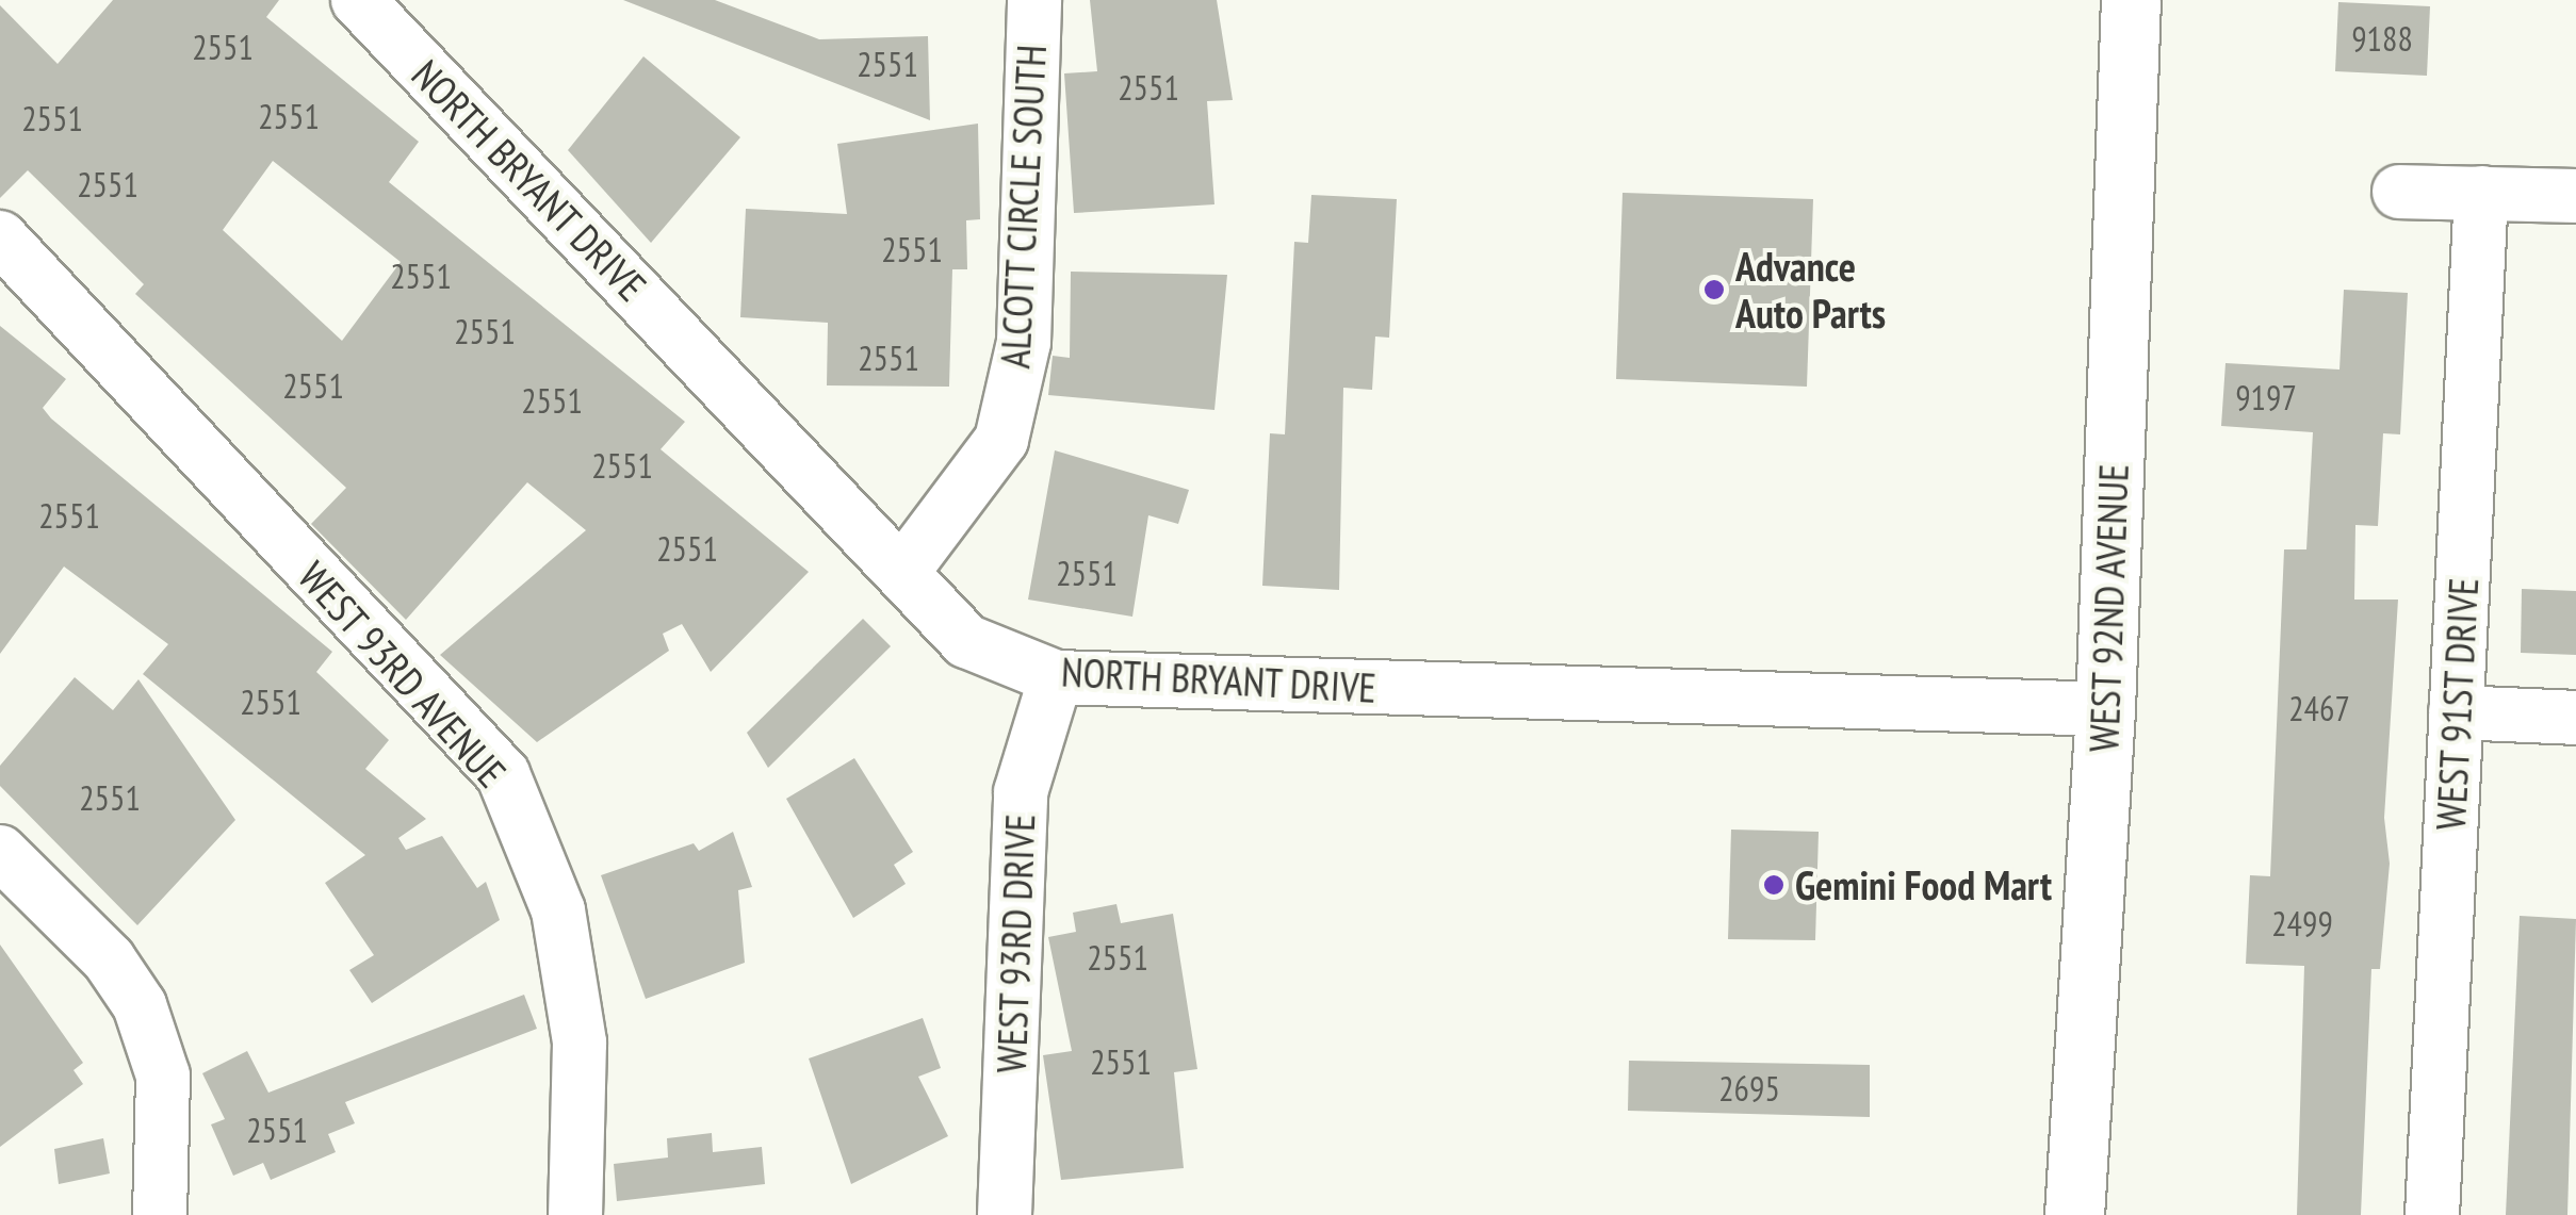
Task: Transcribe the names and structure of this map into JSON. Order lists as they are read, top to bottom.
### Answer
{
  "streets": {
    "main road": ["WEST 92ND AVENUE"],
    "street": [
      "NORTH BRYANT DRIVE",
      "ALCOTT CIRCLE SOUTH",
      "WEST 93RD AVENUE",
      "WEST 91ST DRIVE",
      "WEST 93RD DRIVE"
    ]
  },
  "crossings": [
    ["NORTH BRYANT DRIVE", "ALCOTT CIRCLE SOUTH"],
    ["NORTH BRYANT DRIVE", "WEST 92ND AVENUE"],
    ["NORTH BRYANT DRIVE", "WEST 93RD DRIVE"]
  ],
  "places": ["Advance Auto Parts", "Gemini Food Mart"],
  "house_numbers": [
    "9188",
    "2551",
    "2551",
    "2551",
    "2551",
    "2551",
    "2551",
    "2551",
    "2551",
    "2551",
    "2551",
    "2551",
    "9197",
    "2551",
    "2551",
    "2551",
    "2551",
    "2551",
    "2551",
    "2467",
    "2551",
    "2499",
    "2551",
    "2551",
    "2695",
    "2551"
  ]
}
